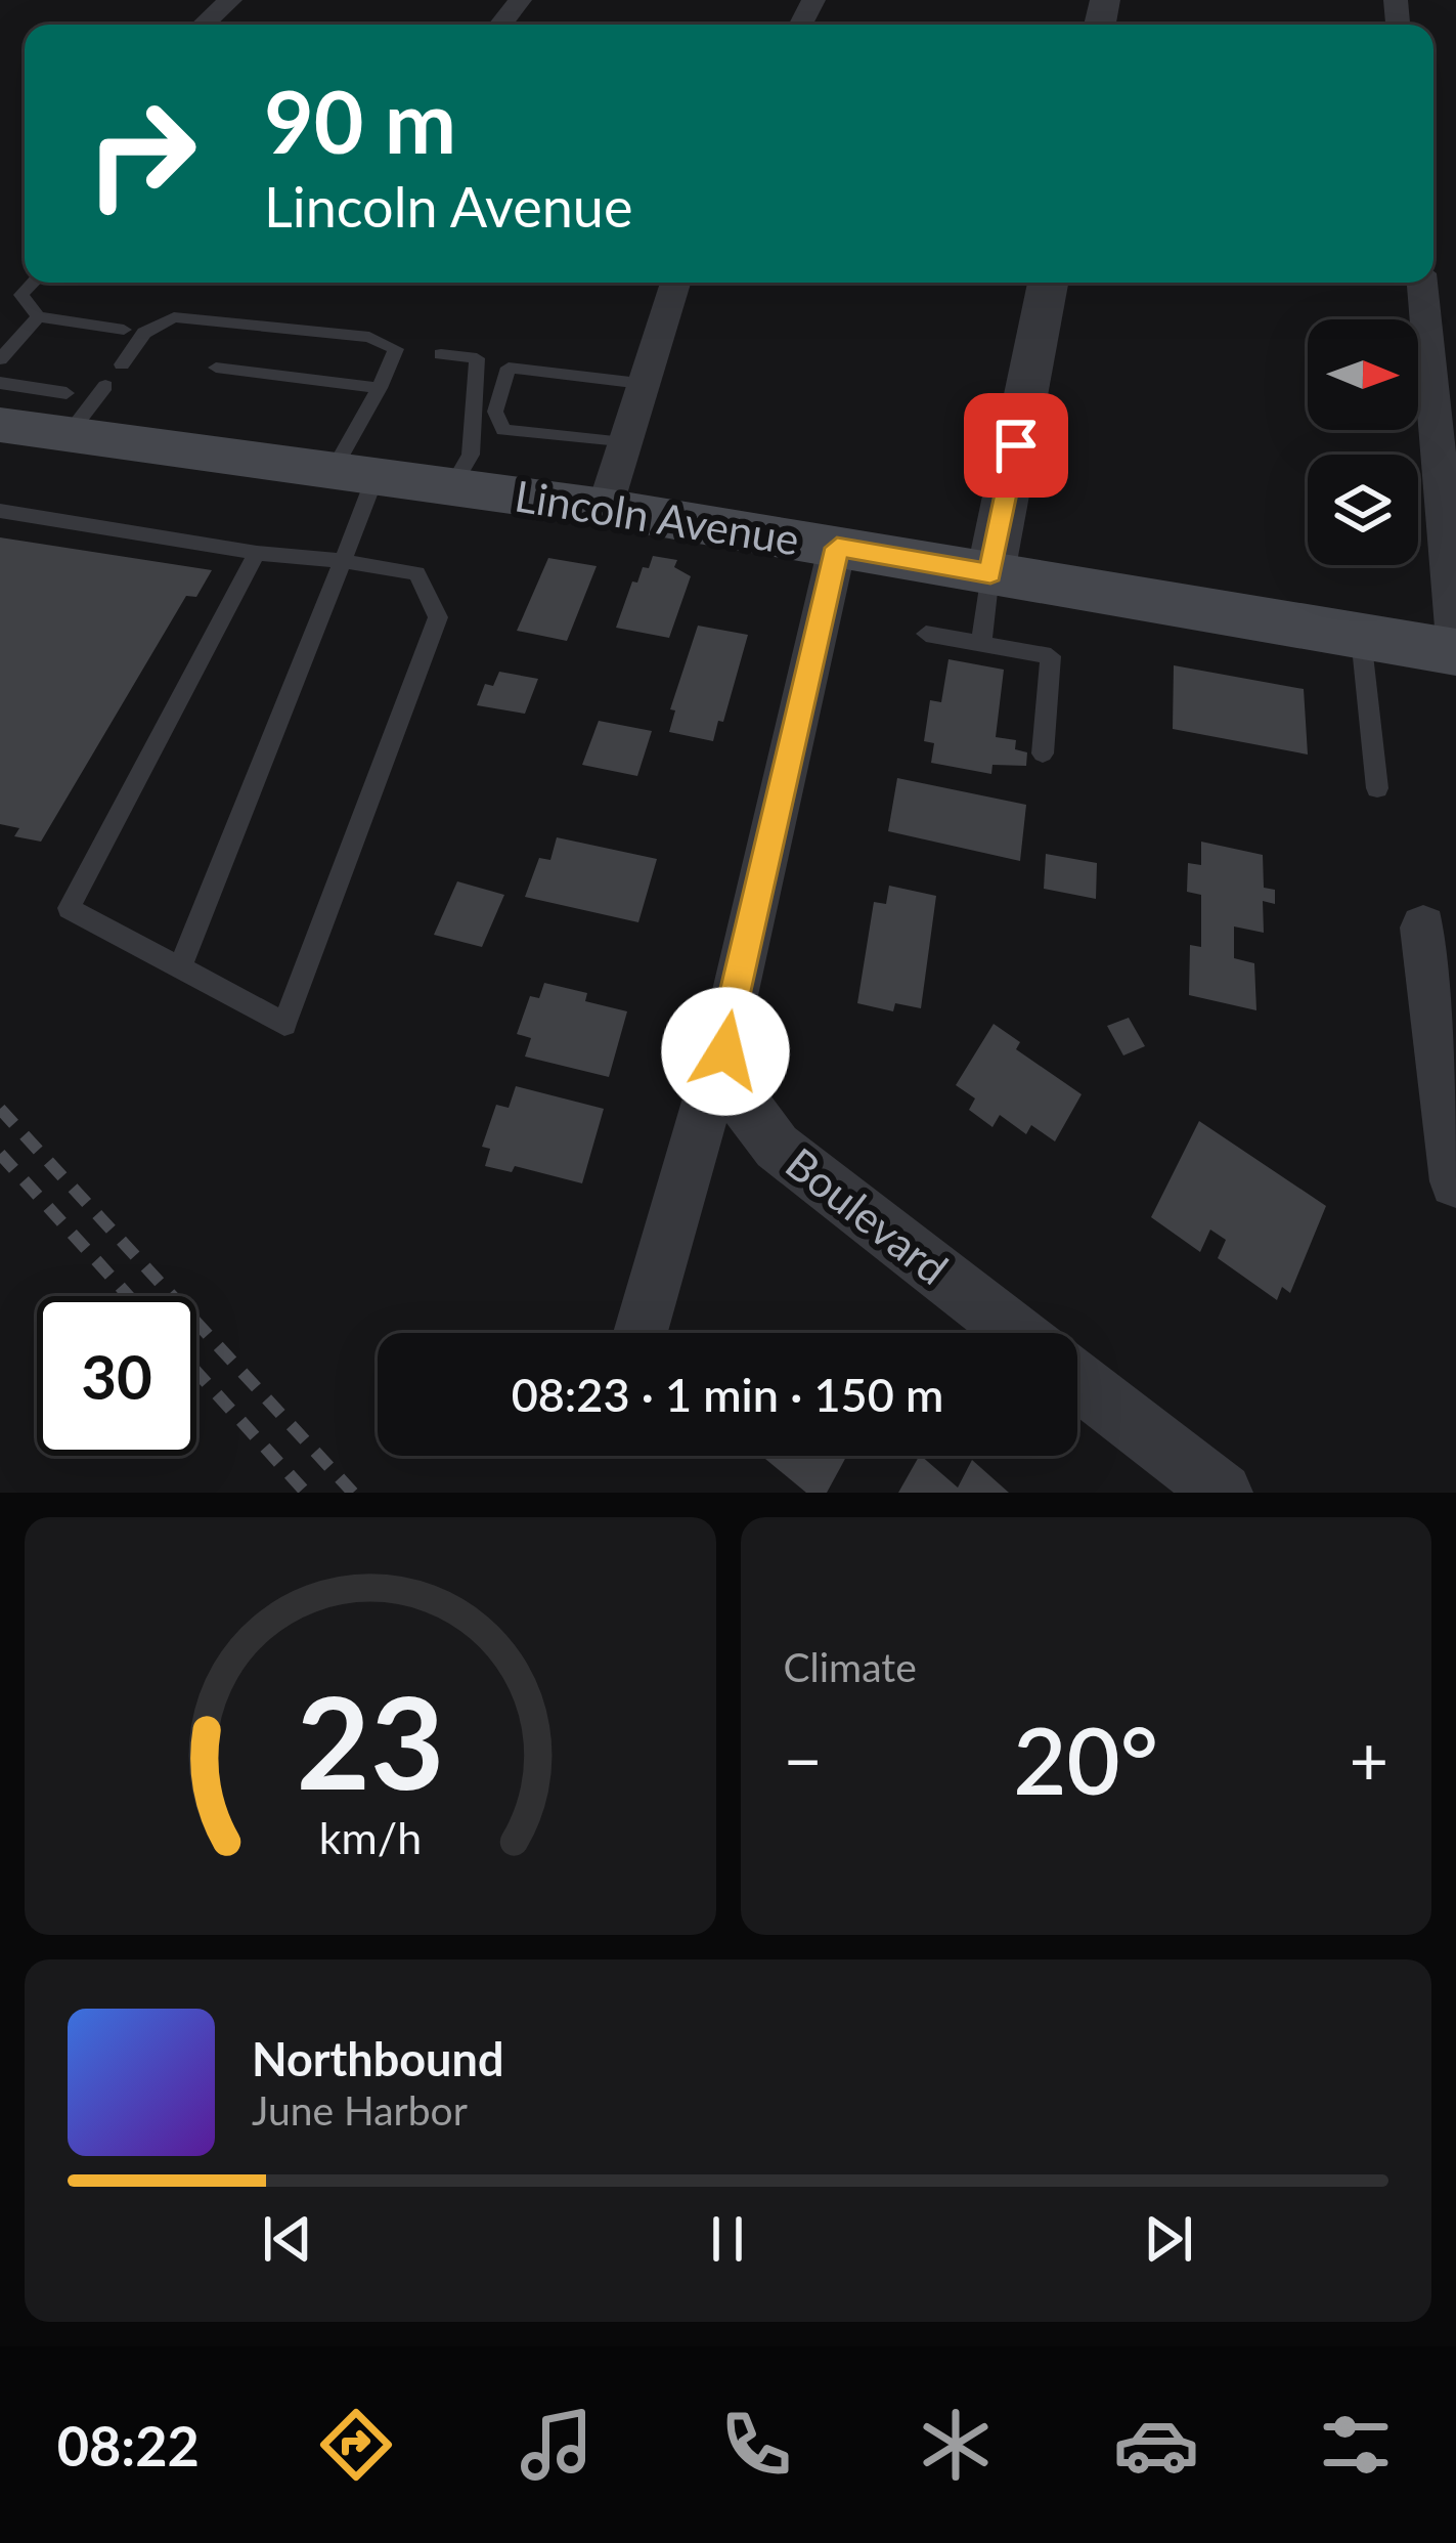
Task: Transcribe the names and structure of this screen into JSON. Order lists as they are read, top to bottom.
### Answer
{
  "streets": {
    "main road": ["Lincoln Avenue"],
    "street": ["Boulevard"]
  },
  "crossings": [
    ["Lincoln Avenue", "Boulevard"]
  ],
  "north": "right",
  "page": {
    "turn": ["90 m", "Lincoln Avenue"],
    "limit": "30",
    "trip": "08:23 · 1 min · 150 m",
    "tile": "Climate",
    "heat": ["−", "20°", "+"],
    "song": ["Northbound", "June Harbor"],
    "tabs": "08:22",
    "gauge": ["23", "km/h"]
  }
}
